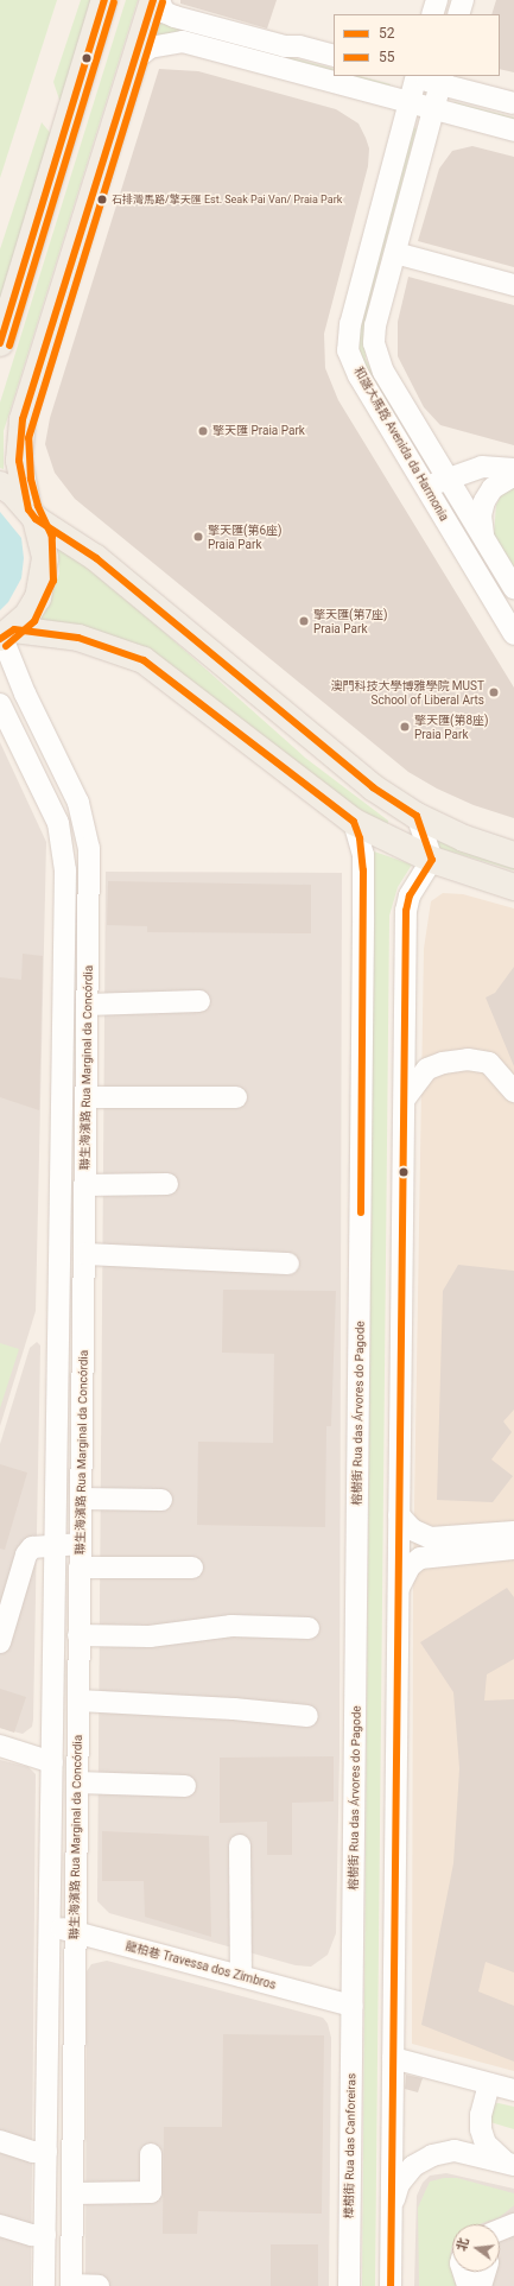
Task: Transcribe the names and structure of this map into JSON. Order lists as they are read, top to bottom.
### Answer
{
  "streets": {
    "street": [
      "和諧大馬路 Avenida da Harmonia",
      "聯生海濱路 Rua Marginal da Concórdia",
      "榕樹街 Rua das Árvores do Pagode",
      "龍柏巷 Travessa dos Zimbros",
      "樟樹街 Rua das Canforeiras"
    ]
  },
  "crossings": [
    ["聯生海濱路 Rua Marginal da Concórdia", "龍柏巷 Travessa dos Zimbros"],
    ["榕樹街 Rua das Árvores do Pagode", "龍柏巷 Travessa dos Zimbros"],
    ["榕樹街 Rua das Árvores do Pagode", "樟樹街 Rua das Canforeiras"],
    ["龍柏巷 Travessa dos Zimbros", "樟樹街 Rua das Canforeiras"]
  ],
  "places": [
    "石排灣馬路/擎天匯 Est. Seak Pai Van/ Praia Park",
    "擎天匯 Praia Park",
    "擎天匯(第6座) Praia Park",
    "擎天匯(第7座) Praia Park",
    "澳門科技大學博雅學院 MUST School of Liberal Arts",
    "擎天匯(第8座) Praia Park"
  ],
  "lines": ["transit line 52", "transit line 55"],
  "legend": ["52", "55"],
  "north": "left"
}
